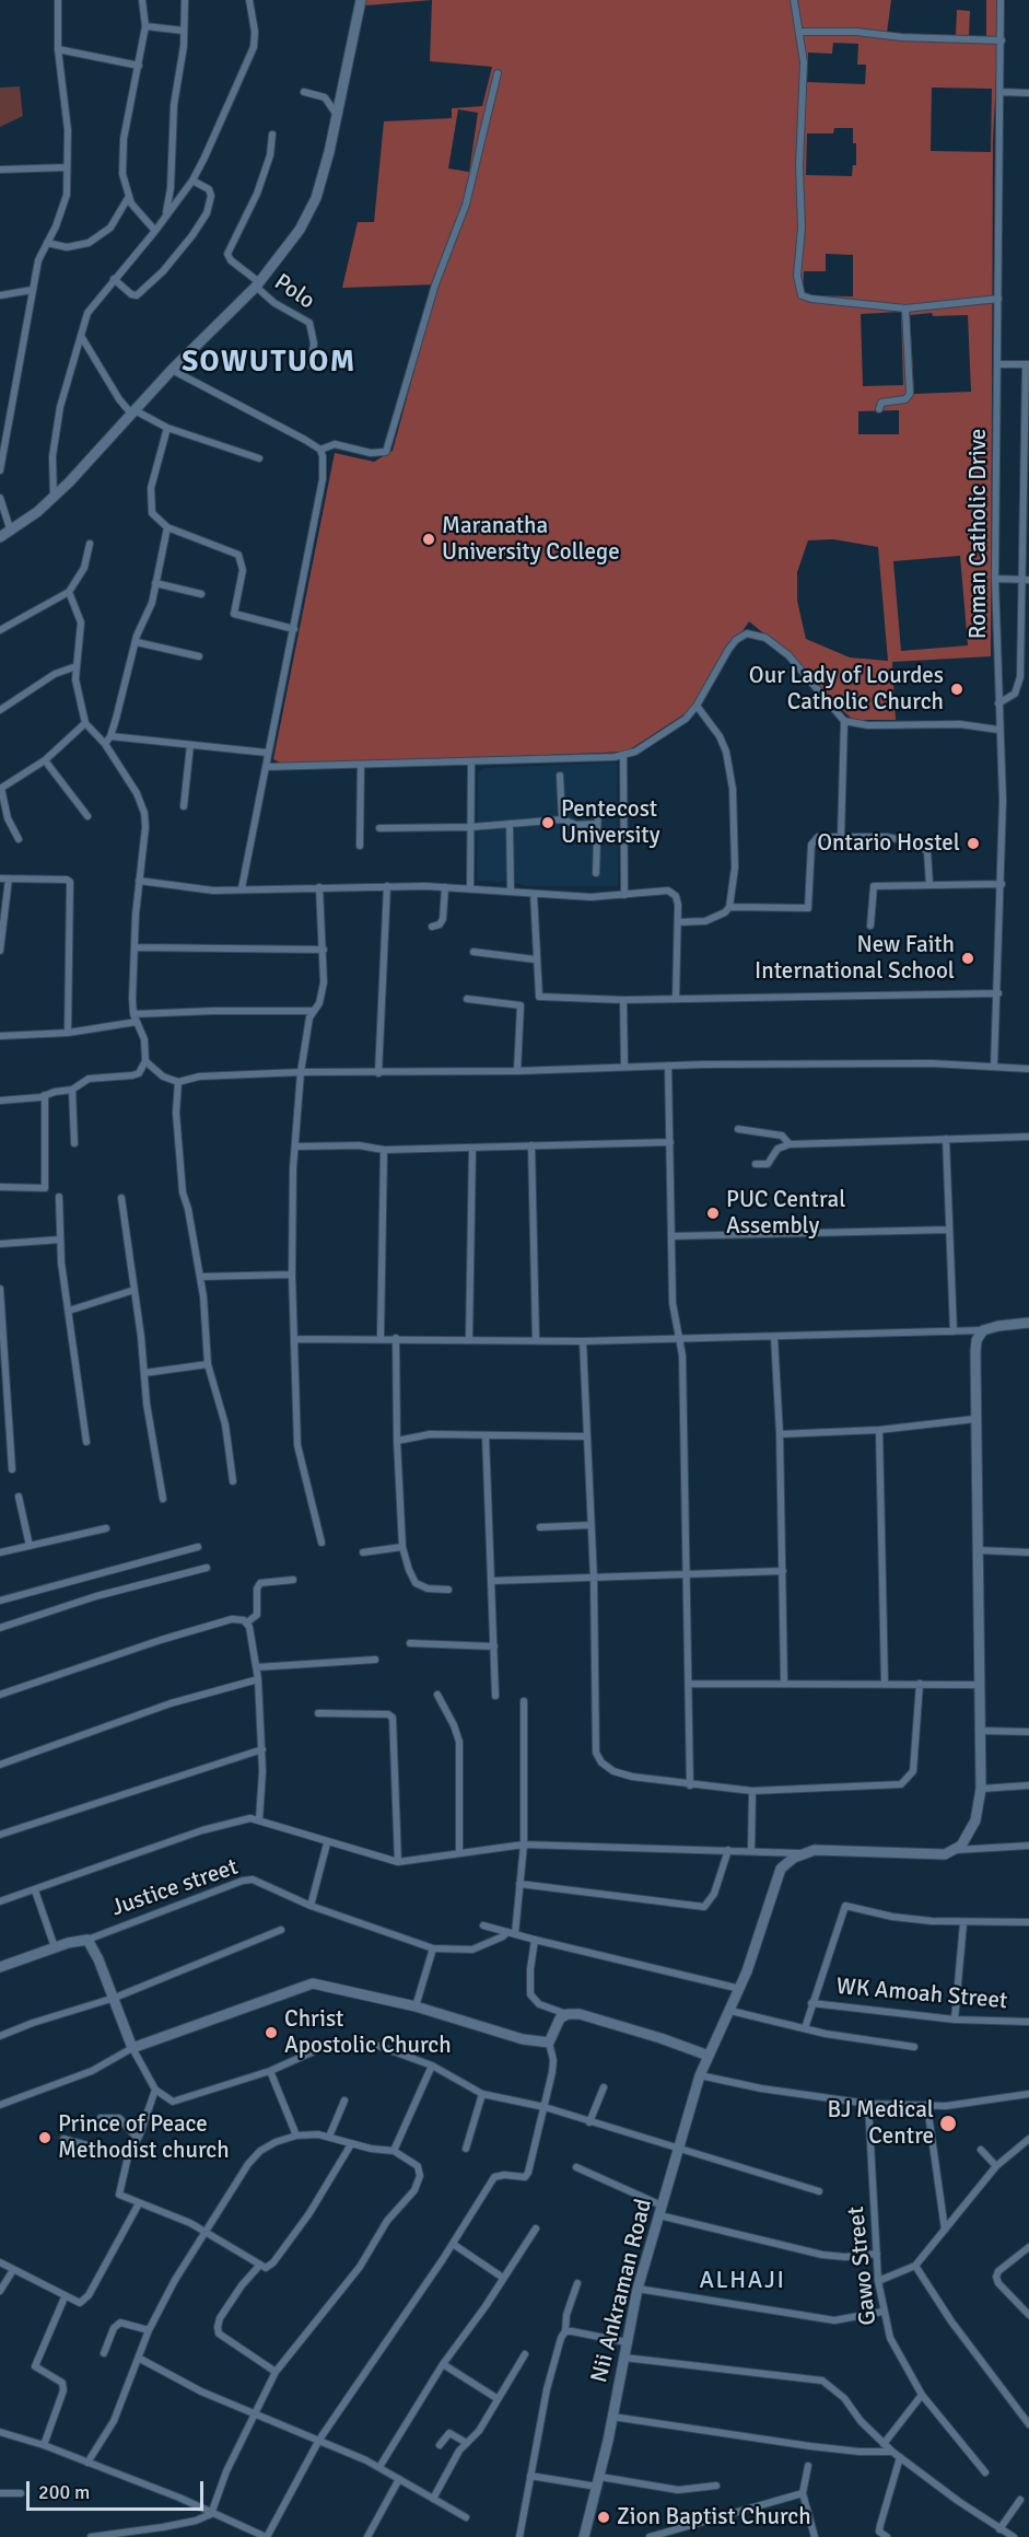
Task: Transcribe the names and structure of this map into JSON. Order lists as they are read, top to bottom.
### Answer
{
  "streets": {
    "street": [
      "Polo",
      "Roman Catholic Drive",
      "Justice street",
      "WK Amoah Street",
      "Gawo Street",
      "Nii Ankraman Road"
    ]
  },
  "districts": ["SOWUTUOM", "ALHAJI"],
  "places": [
    "Maranatha University College",
    "Our Lady of Lourdes Catholic Church",
    "Pentecost University",
    "Ontario Hostel",
    "New Faith International School",
    "PUC Central Assembly",
    "Christ Apostolic Church",
    "BJ Medical Centre",
    "Prince of Peace Methodist church",
    "Zion Baptist Church"
  ],
  "scale_bar": "200 m"
}
